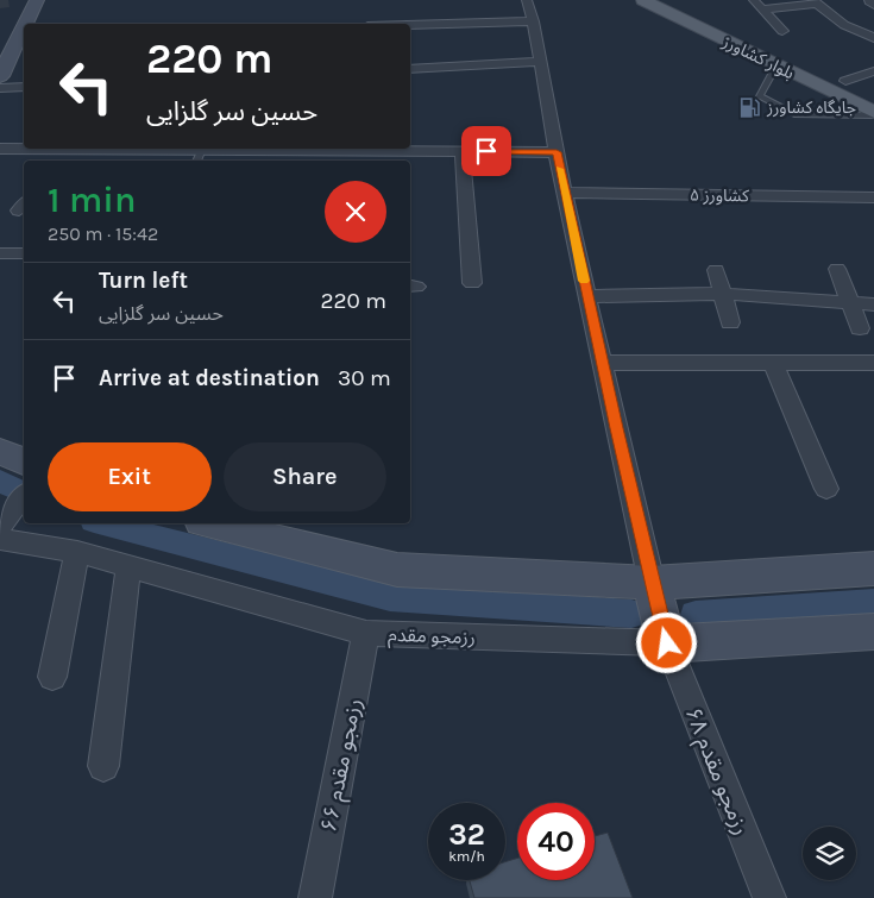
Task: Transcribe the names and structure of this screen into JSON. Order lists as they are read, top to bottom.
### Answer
{
  "streets": {
    "main road": ["بلوار کشاورز"],
    "street": [
      "کشاورز ۵",
      "رزمجو مقدم",
      "رزمجو مقدم ۶۶",
      "رزمجو مقدم ۶۸"
    ]
  },
  "crossings": [
    ["رزمجو مقدم", "رزمجو مقدم ۶۶"],
    ["رزمجو مقدم", "رزمجو مقدم ۶۸"]
  ],
  "places": {
    "fuel station": ["جایگاه کشاورز"]
  },
  "page": {
    "turn": ["220 m", "حسین سر گلزایی"],
    "heading": ["1 min", "250 m · 15:42"],
    "list": [
      {
        "name": "Turn left",
        "note": "حسین سر گلزایی",
        "value": "220 m"
      },
      {
        "name": "Arrive at destination",
        "value": "30 m"
      }
    ],
    "buttons": ["Exit", "Share"],
    "speed": "32 km/h",
    "limit": "40"
  }
}
